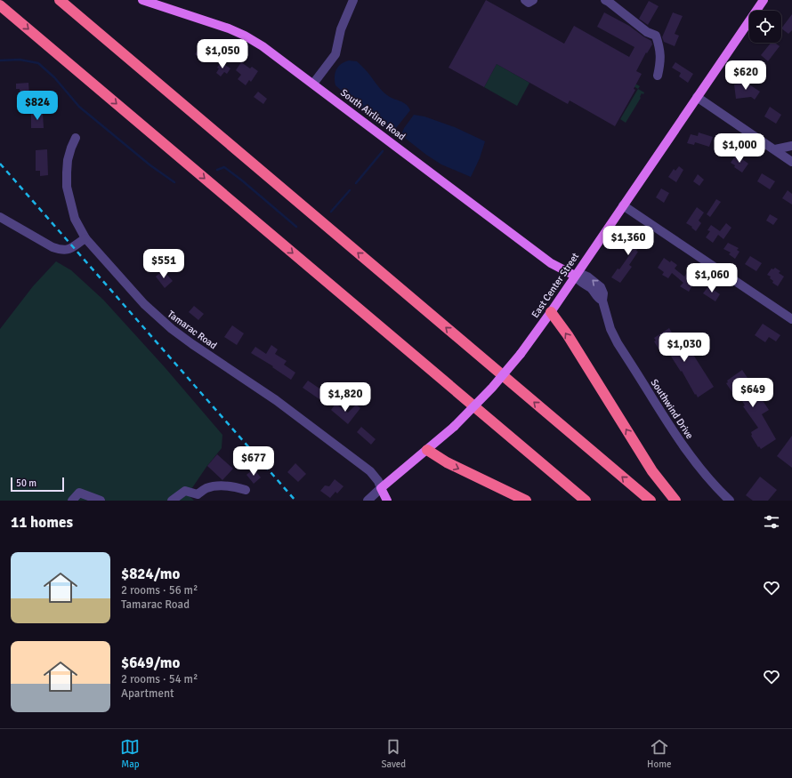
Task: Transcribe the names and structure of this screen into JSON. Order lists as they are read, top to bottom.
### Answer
{
  "streets": {
    "main road": ["South Airline Road", "East Center Street"],
    "street": ["Tamarac Road", "Southwind Drive"]
  },
  "crossings": [
    ["South Airline Road", "East Center Street"],
    ["South Airline Road", "Southwind Drive"],
    ["East Center Street", "Tamarac Road"],
    ["East Center Street", "Southwind Drive"]
  ],
  "scale_bar": "50 m",
  "page": {
    "price": [
      "$1,050",
      "$620",
      "$824",
      "$1,000",
      "$1,360",
      "$551",
      "$1,060",
      "$1,030",
      "$649",
      "$1,820",
      "$677"
    ],
    "scale": "50 m",
    "heading": "11 homes",
    "list": [
      {
        "name": "$824/mo",
        "note": "2 rooms · 56 m² · Tamarac Road"
      },
      {
        "name": "$649/mo",
        "note": "2 rooms · 54 m² · Apartment"
      }
    ],
    "tabs": ["Map", "Saved", "Home"]
  }
}
